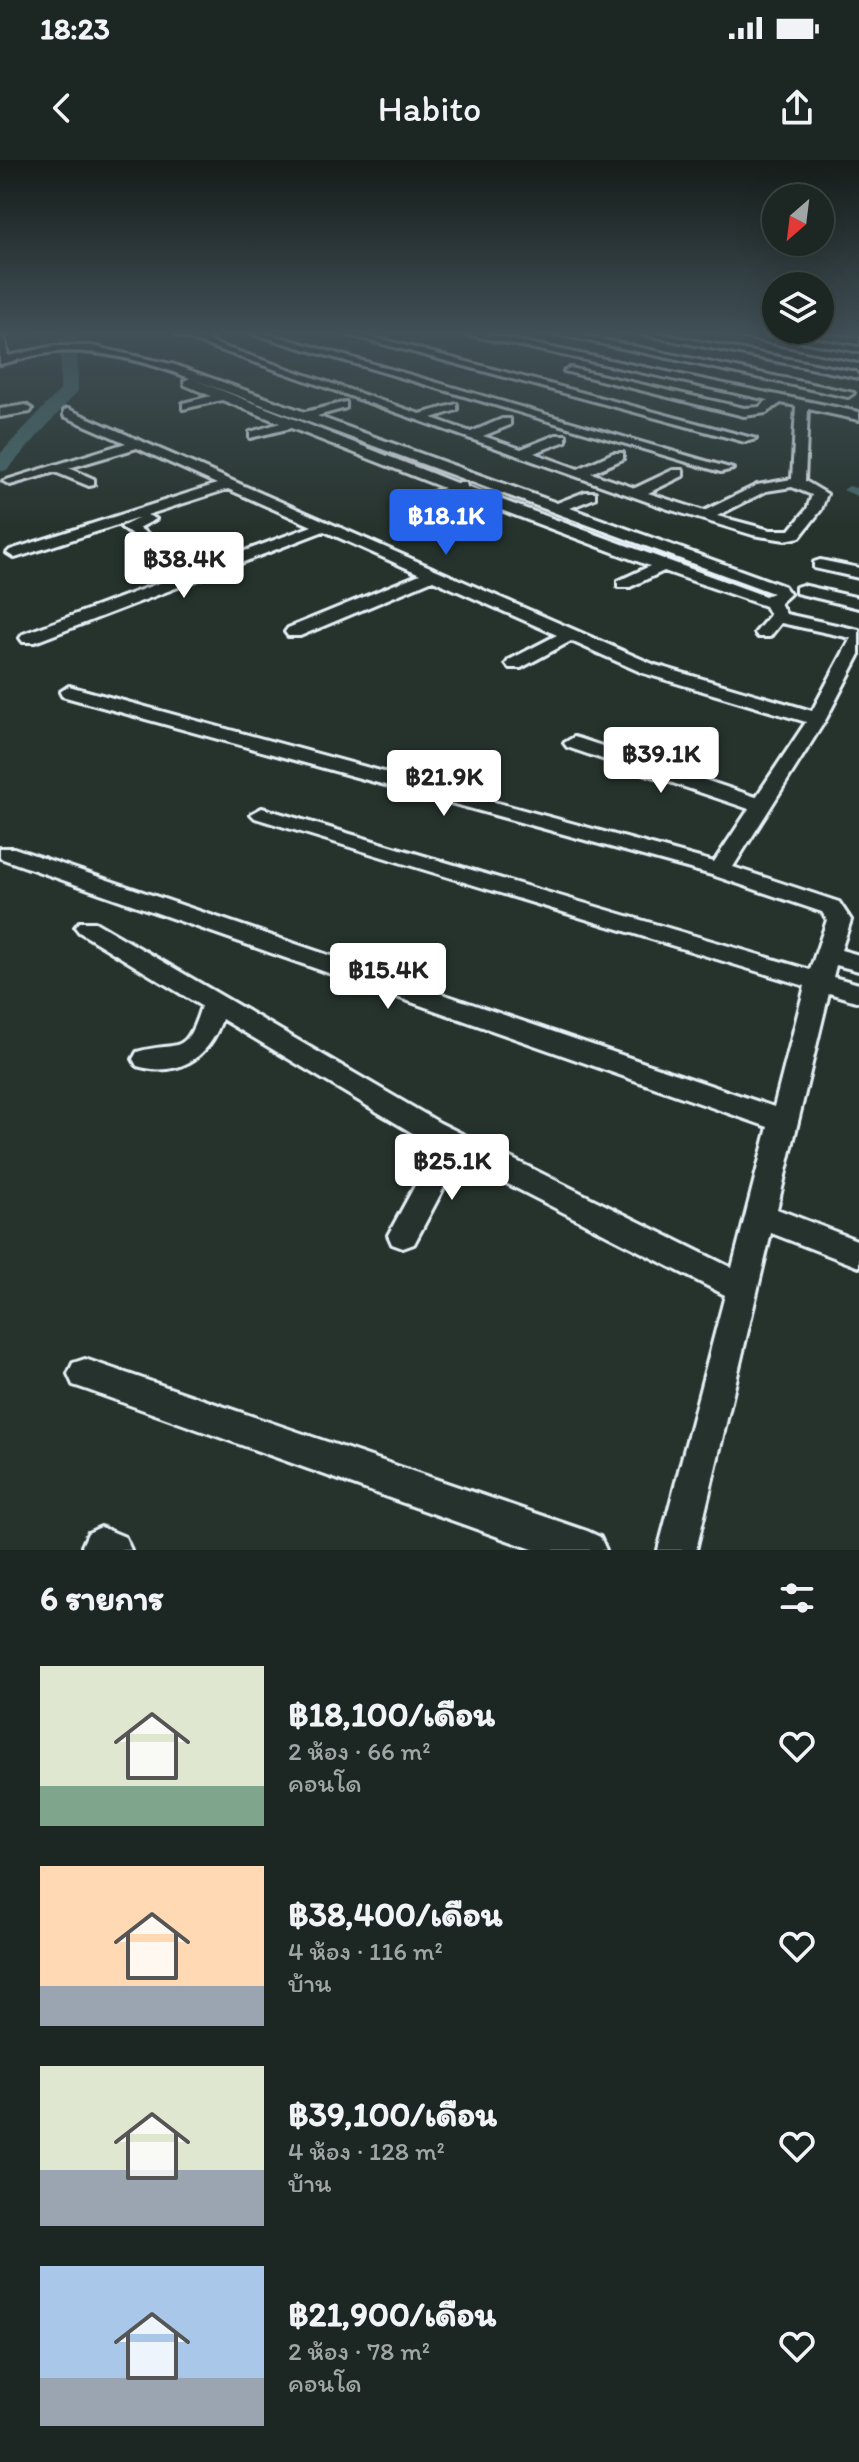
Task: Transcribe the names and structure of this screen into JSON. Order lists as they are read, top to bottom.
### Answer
{
  "north": "bottom left",
  "page": {
    "status": "18:23",
    "header": "Habito",
    "price": [
      "฿18.1K",
      "฿38.4K",
      "฿39.1K",
      "฿21.9K",
      "฿15.4K",
      "฿25.1K"
    ],
    "heading": "6 รายการ",
    "list": [
      {
        "name": "฿18,100/เดือน",
        "note": "2 ห้อง · 66 m² · คอนโด"
      },
      {
        "name": "฿38,400/เดือน",
        "note": "4 ห้อง · 116 m² · บ้าน"
      },
      {
        "name": "฿39,100/เดือน",
        "note": "4 ห้อง · 128 m² · บ้าน"
      },
      {
        "name": "฿21,900/เดือน",
        "note": "2 ห้อง · 78 m² · คอนโด"
      }
    ]
  }
}
